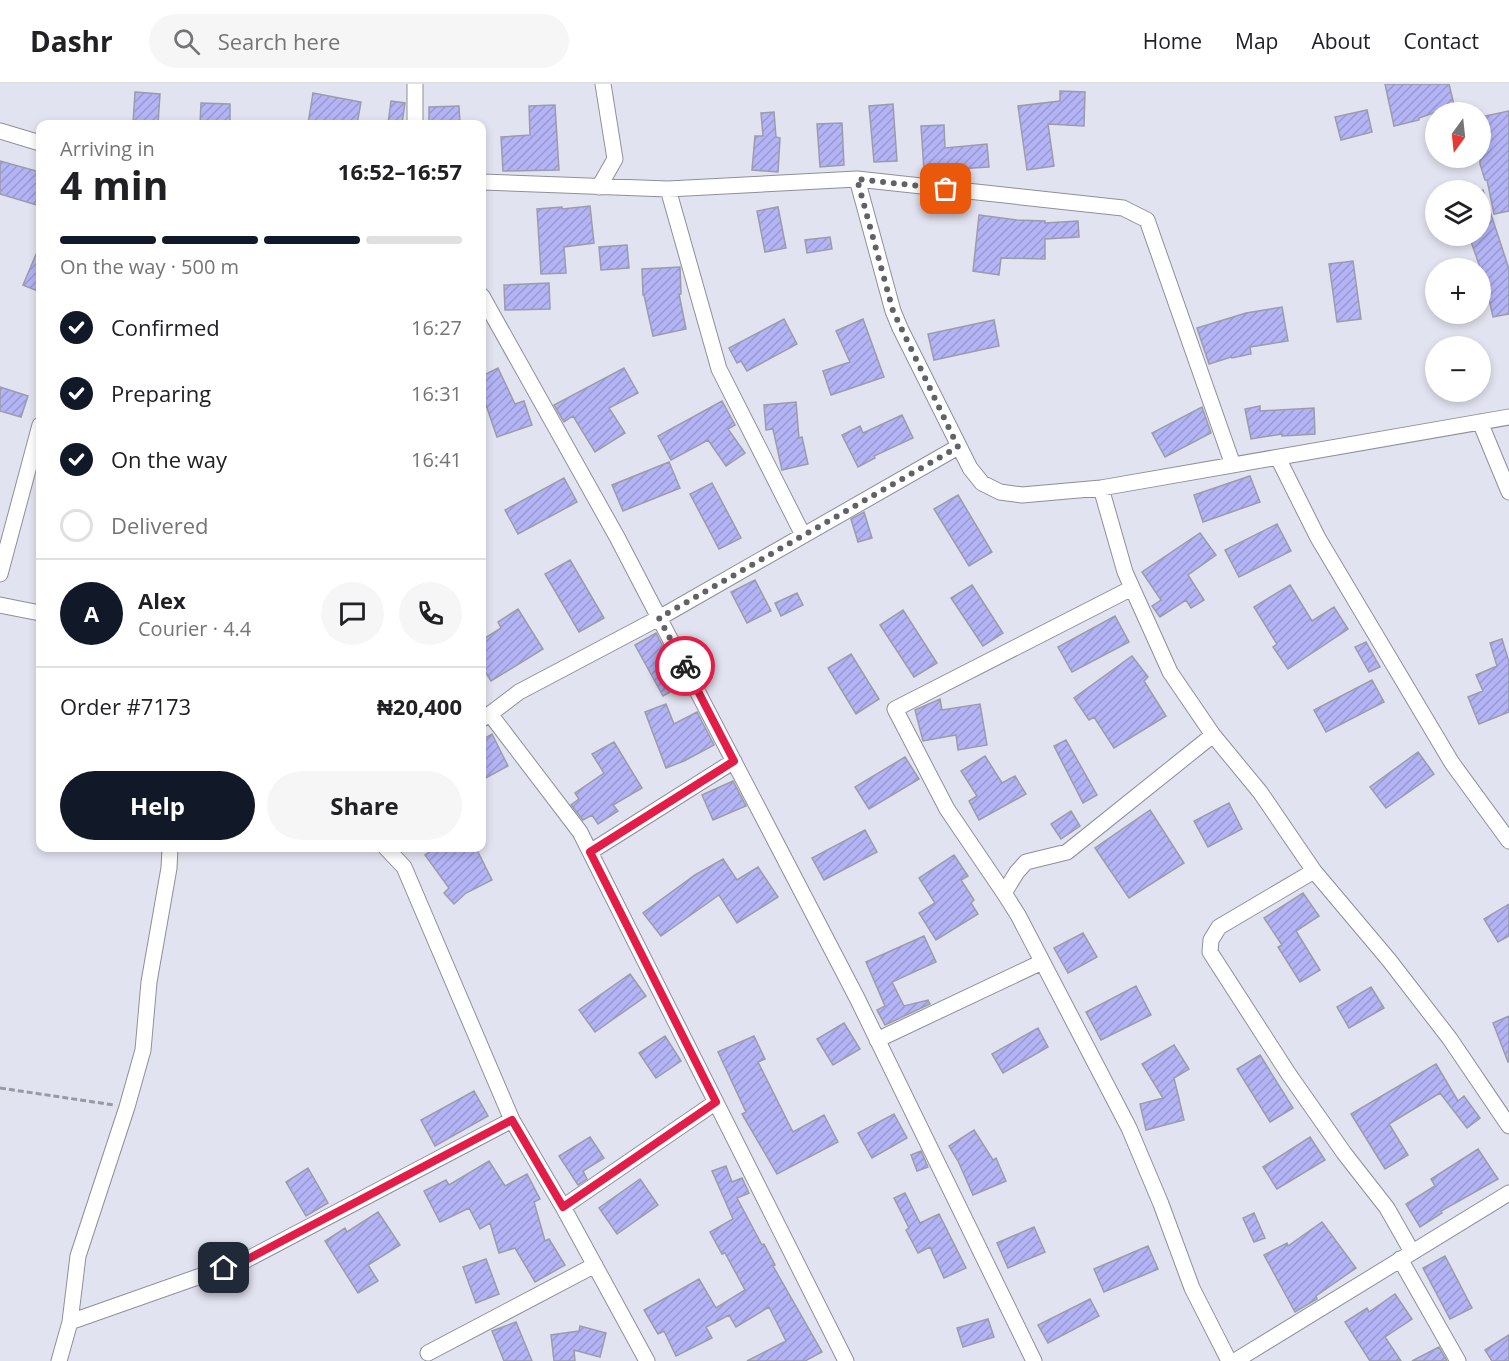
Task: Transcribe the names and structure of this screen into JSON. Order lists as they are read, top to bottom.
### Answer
{
  "north": "bottom",
  "page": {
    "header": "Dashr",
    "search": "Search here",
    "nav": [
      "Home",
      "Map",
      "About",
      "Contact"
    ],
    "map_buttons": ["+", "−"],
    "heading": ["4 min", "Arriving in", "16:52–16:57"],
    "panel": [
      "Alex",
      "Courier · 4.4",
      "Order #7173",
      "₦20,400"
    ],
    "bar": "On the way · 500 m",
    "list": [
      ["Confirmed", "16:27"],
      ["Preparing", "16:31"],
      ["On the way", "16:41"],
      "Delivered"
    ],
    "round": "A",
    "buttons": ["Help", "Share"]
  }
}
